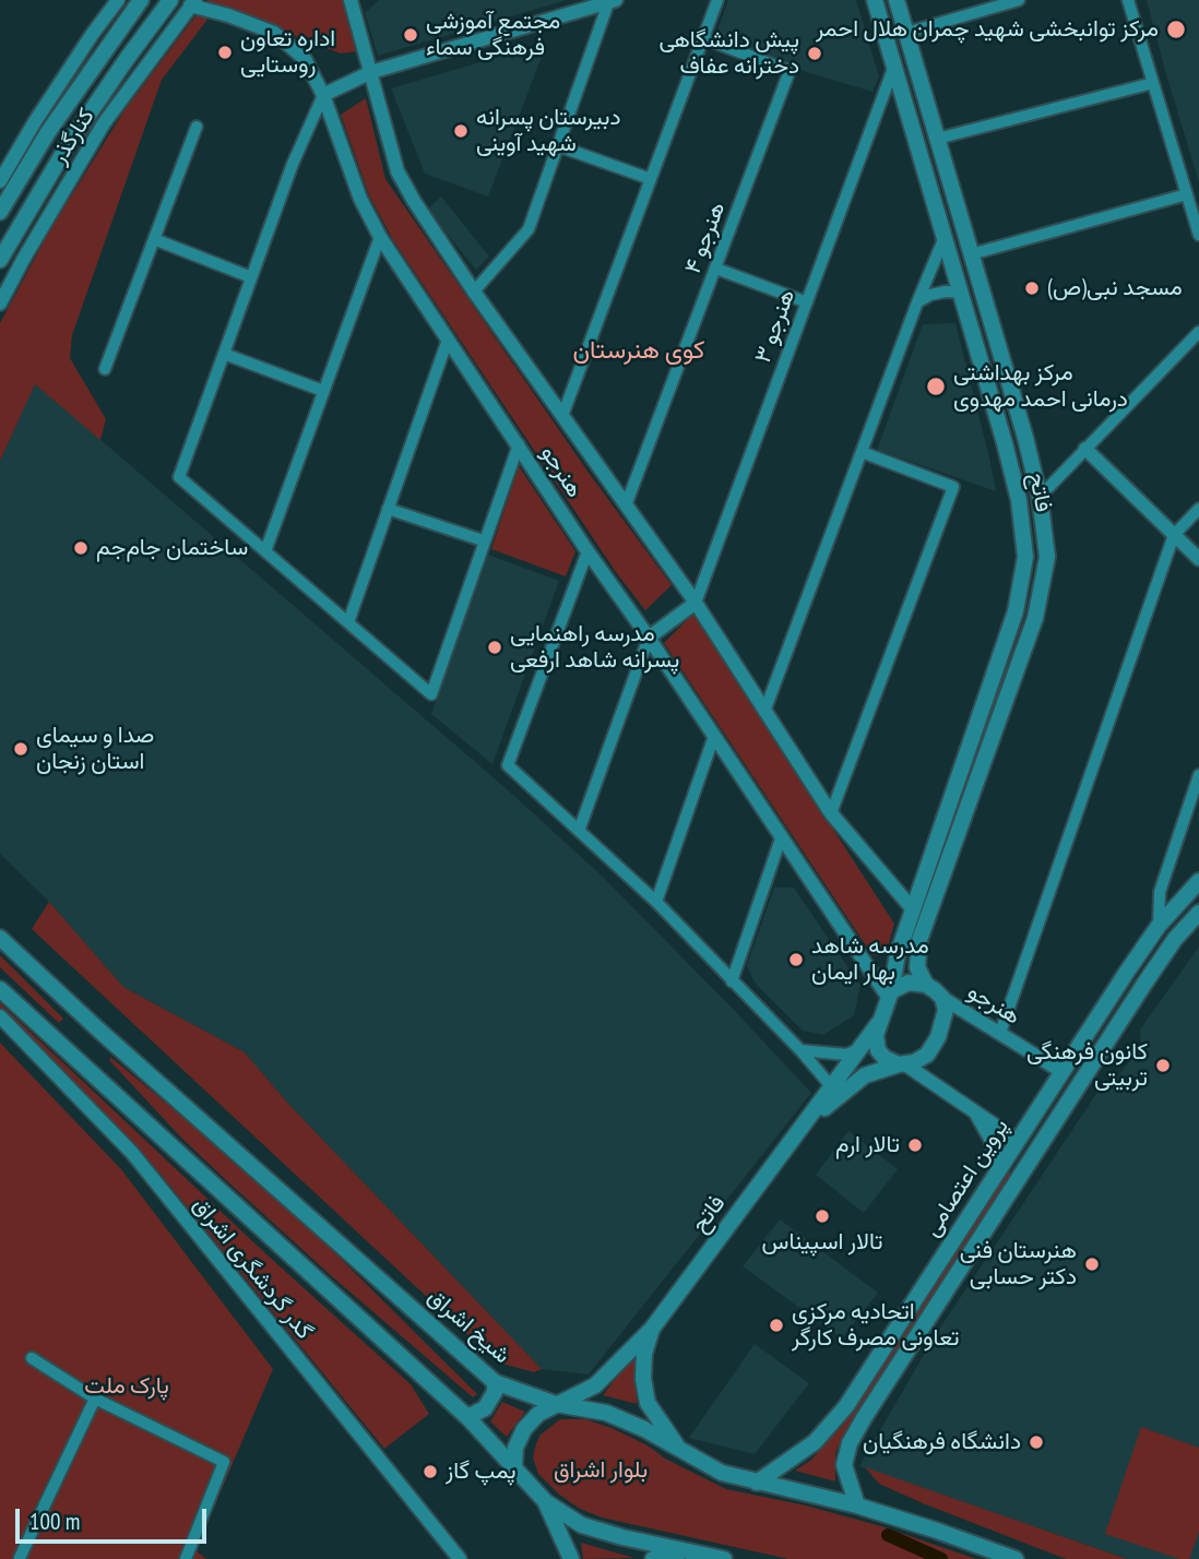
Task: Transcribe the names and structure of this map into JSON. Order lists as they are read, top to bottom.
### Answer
{
  "streets": {
    "main road": ["فاتح", "پروین اعتصامی", "شیخ اشراق"],
    "street": [
      "کنارگذر",
      "هنرجو ۴",
      "هنرجو ۳",
      "هنرجو",
      "گدر گردشگری اشراق"
    ]
  },
  "crossings": [
    ["کنارگذر", "هنرجو"],
    ["هنرجو ۴", "هنرجو"],
    ["هنرجو ۳", "هنرجو"],
    ["هنرجو ۳", "فاتح"],
    ["هنرجو", "فاتح"],
    ["هنرجو", "پروین اعتصامی"],
    ["فاتح", "شیخ اشراق"],
    ["پروین اعتصامی", "شیخ اشراق"]
  ],
  "districts": ["کوی هنرستان"],
  "parks": ["پارک ملت", "بلوار اشراق"],
  "places": [
    "مرکز توانبخشی شهید چمران هلال احمر",
    "مجتمع آموزشی فرهنگی سماء",
    "اداره تعاون روستایی",
    "پیش دانشگاهی دخترانه عفاف",
    "دبیرستان پسرانه شهید آوینی",
    "مسجد نبی(ص)",
    "مرکز بهداشتی درمانی احمد مهدوی",
    "ساختمان جام‌جم",
    "مدرسه راهنمایی پسرانه شاهد ارفعی",
    "صدا و سیمای استان زنجان",
    "مدرسه شاهد بهار ایمان",
    "کانون فرهنگی تربیتی",
    "تالار ارم",
    "تالار اسپیناس",
    "هنرستان فنی دکتر حسابی",
    "اتحادیه مرکزی تعاونی مصرف کارگر",
    "دانشگاه فرهنگیان",
    "پمپ گاز"
  ],
  "scale_bar": "100 m"
}
